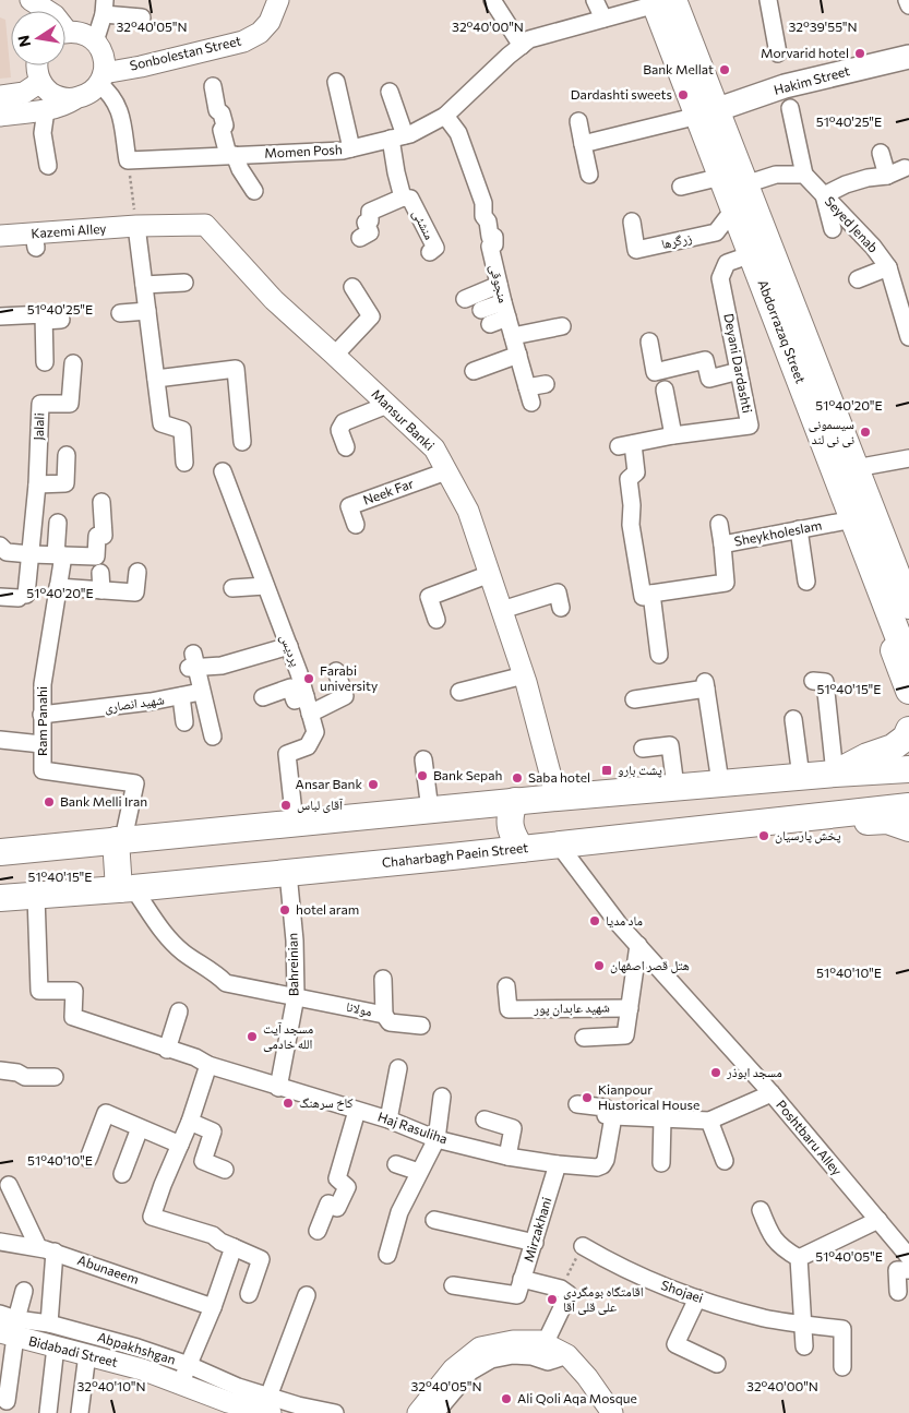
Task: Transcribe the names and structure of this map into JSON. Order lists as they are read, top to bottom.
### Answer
{
  "streets": {
    "main road": ["Hakim Street", "Abdorrazaq Street", "Chaharbagh Paein Street"],
    "street": [
      "Sonbolestan Street",
      "Momen Posh",
      "منشئی",
      "Seyed Jenab",
      "Kazemi Alley",
      "زرگرها",
      "منجوقی",
      "Deyani Dardashti",
      "Mansur Banki",
      "Jalali",
      "Neek Far",
      "Sheykholeslam",
      "پردیس",
      "شهید انصاری",
      "Ram Panahi",
      "Bahreinian",
      "شهید عابدان پور",
      "مولانا",
      "Haj Rasuliha",
      "Poshtbaru Alley",
      "Mirzakhani",
      "Abunaeem",
      "Shojaei",
      "Abpakhshgan",
      "Bidabadi Street"
    ]
  },
  "crossings": [
    ["Hakim Street", "Abdorrazaq Street"],
    ["Momen Posh", "منشئی"],
    ["Momen Posh", "منجوقی"],
    ["Momen Posh", "Abdorrazaq Street"],
    ["Kazemi Alley", "Mansur Banki"],
    ["زرگرها", "Abdorrazaq Street"],
    ["Abdorrazaq Street", "Deyani Dardashti"],
    ["Abdorrazaq Street", "Sheykholeslam"],
    ["Deyani Dardashti", "Sheykholeslam"],
    ["Mansur Banki", "Neek Far"],
    ["شهید انصاری", "Ram Panahi"],
    ["Chaharbagh Paein Street", "Bahreinian"],
    ["Chaharbagh Paein Street", "مولانا"],
    ["Chaharbagh Paein Street", "Haj Rasuliha"],
    ["Chaharbagh Paein Street", "Poshtbaru Alley"],
    ["Bahreinian", "مولانا"],
    ["Bahreinian", "Haj Rasuliha"],
    ["شهید عابدان پور", "Poshtbaru Alley"],
    ["Haj Rasuliha", "Mirzakhani"],
    ["Abpakhshgan", "Bidabadi Street"]
  ],
  "places": {
    "other": [
      "Morvarid hotel",
      "Bank Mellat",
      "Dardashti sweets",
      "سیسمونی نی نی لند",
      "Farabi university",
      "Bank Sepah",
      "Saba hotel",
      "Ansar Bank",
      "Bank Melli Iran",
      "آقای لباس",
      "پخش پارسیان",
      "hotel aram",
      "ماد مدیا",
      "هتل قصر اصفهان",
      "مسجد آیت الله خادمی",
      "مسجد ابوذر",
      "Kianpour Hustorical House",
      "کاخ سرهنگ",
      "اقامتگاه بومگردی علی قلی آقا",
      "Ali Qoli Aqa Mosque"
    ],
    "transit": ["پشت بارو"]
  },
  "north": "left",
  "coordinates": [
    "32°40'05\"N",
    "32°40'00\"N",
    "32°39'55\"N",
    "51°40'25\"E",
    "51°40'20\"E",
    "51°40'15\"E",
    "51°40'10\"E",
    "51°40'05\"E",
    "32°40'10\"N"
  ]
}
